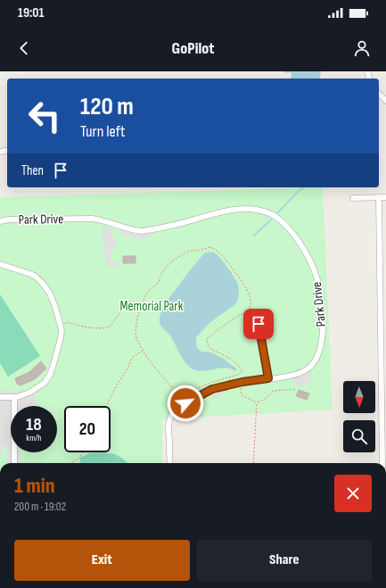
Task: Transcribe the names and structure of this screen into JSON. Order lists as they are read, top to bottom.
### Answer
{
  "streets": {
    "street": ["Park Drive"]
  },
  "parks": ["Memorial Park"],
  "north": "bottom",
  "page": {
    "status": "19:01",
    "header": "GoPilot",
    "turn": ["120 m", "Turn left"],
    "then": "Then",
    "speed": "18 km/h",
    "limit": "20",
    "heading": ["1 min", "200 m · 19:02"],
    "buttons": ["Exit", "Share"]
  }
}
